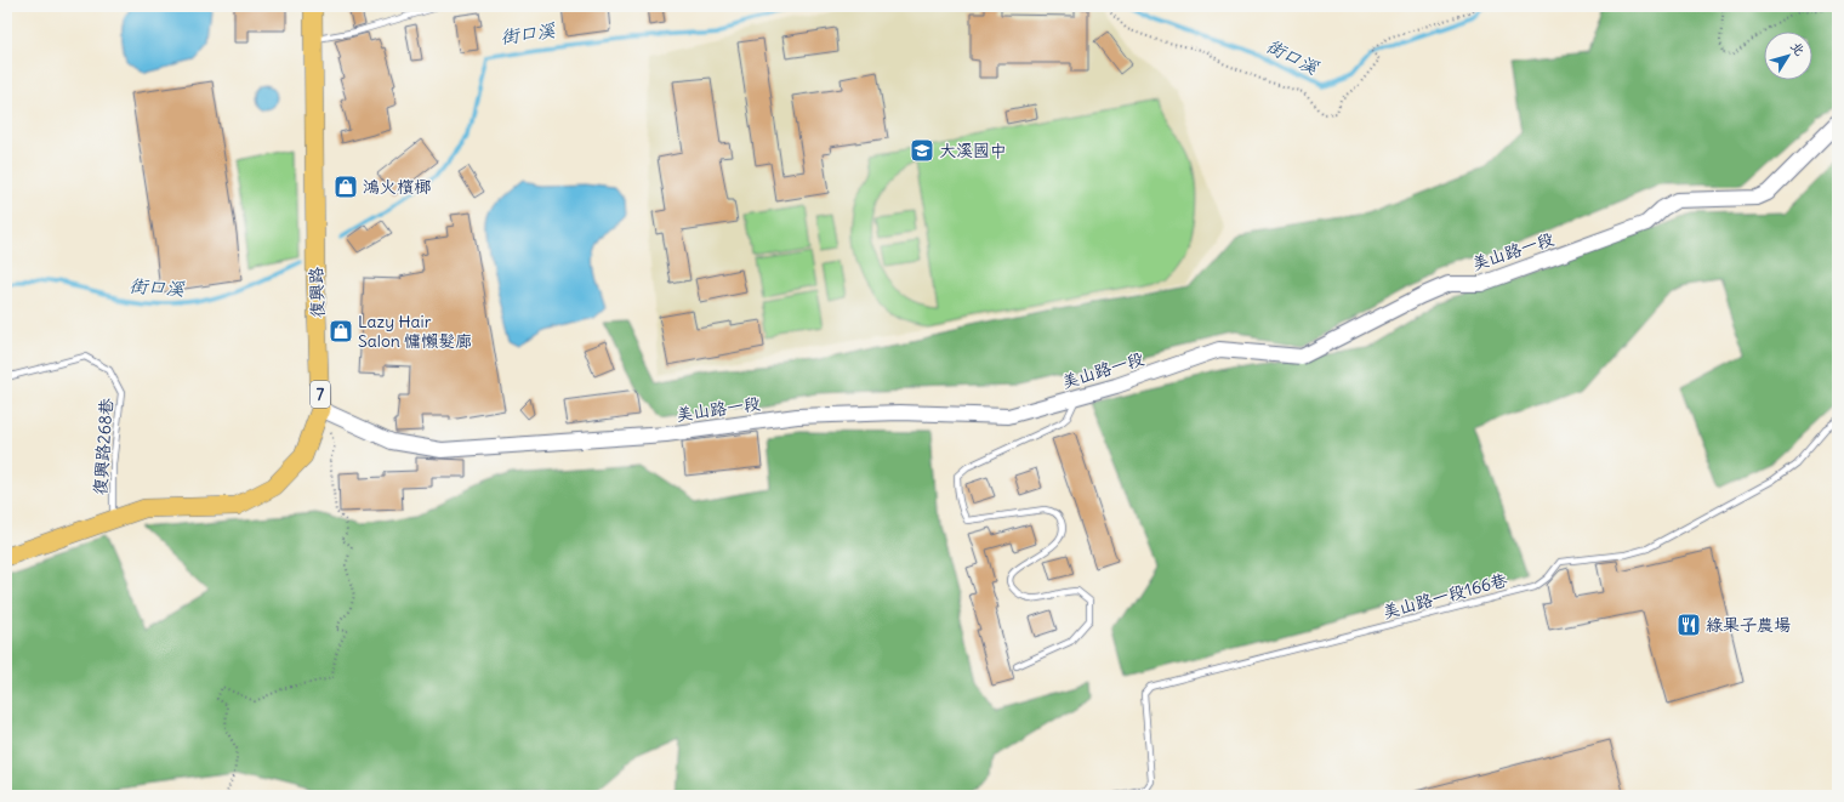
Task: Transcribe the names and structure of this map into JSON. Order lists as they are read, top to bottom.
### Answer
{
  "streets": {
    "main road": ["復興路", "7"],
    "street": ["美山路一段"],
    "lane": ["復興路268巷", "美山路一段166巷"]
  },
  "crossings": [
    ["美山路一段", "復興路"],
    ["復興路", "復興路268巷"]
  ],
  "water": ["街口溪"],
  "places": {
    "school or university": ["大溪國中"],
    "shop": ["鴻火檳榔", "Lazy Hair Salon 慵懶髮廊"],
    "restaurant": ["綠果子農場"]
  },
  "north": "top right"
}
